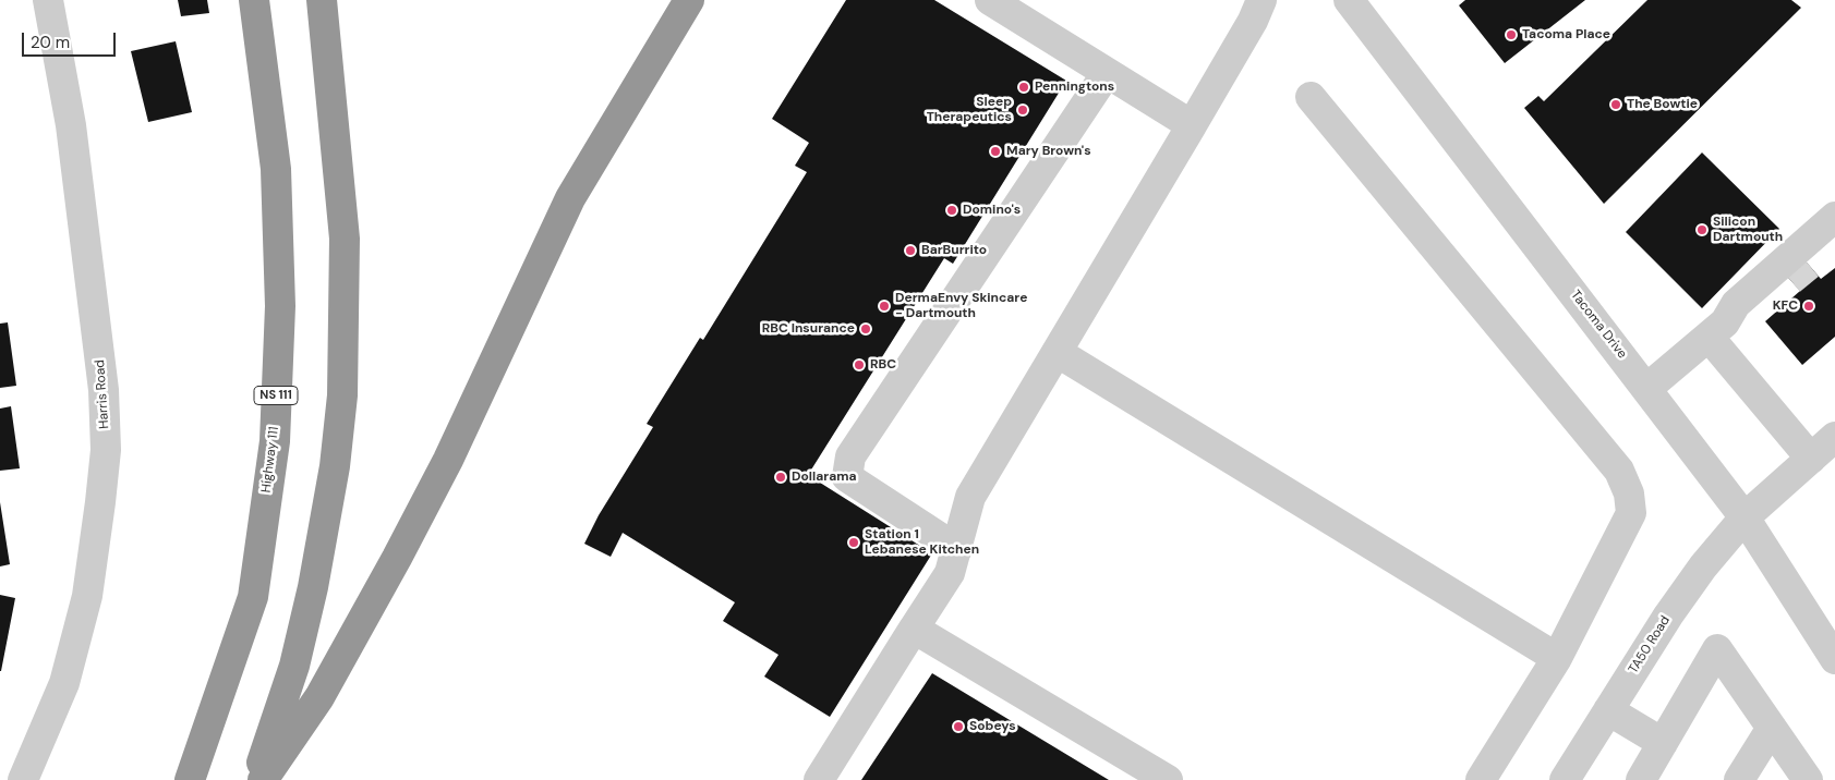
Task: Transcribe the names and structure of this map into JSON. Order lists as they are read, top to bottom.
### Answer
{
  "streets": {
    "highway": ["NS 111", "Highway 111"],
    "street": ["Tacoma Drive", "Harris Road", "TA50 Road"]
  },
  "crossings": [
    ["Tacoma Drive", "TA50 Road"]
  ],
  "places": [
    "Tacoma Place",
    "Penningtons",
    "The Bowtie",
    "Sleep Therapeutics",
    "Mary Brown's",
    "Domino's",
    "Silicon Dartmouth",
    "BarBurrito",
    "DermaEnvy Skincare - Dartmouth",
    "KFC",
    "RBC Insurance",
    "RBC",
    "Dollarama",
    "Station 1 Lebanese Kitchen",
    "Sobeys"
  ],
  "scale_bar": "20 m"
}
